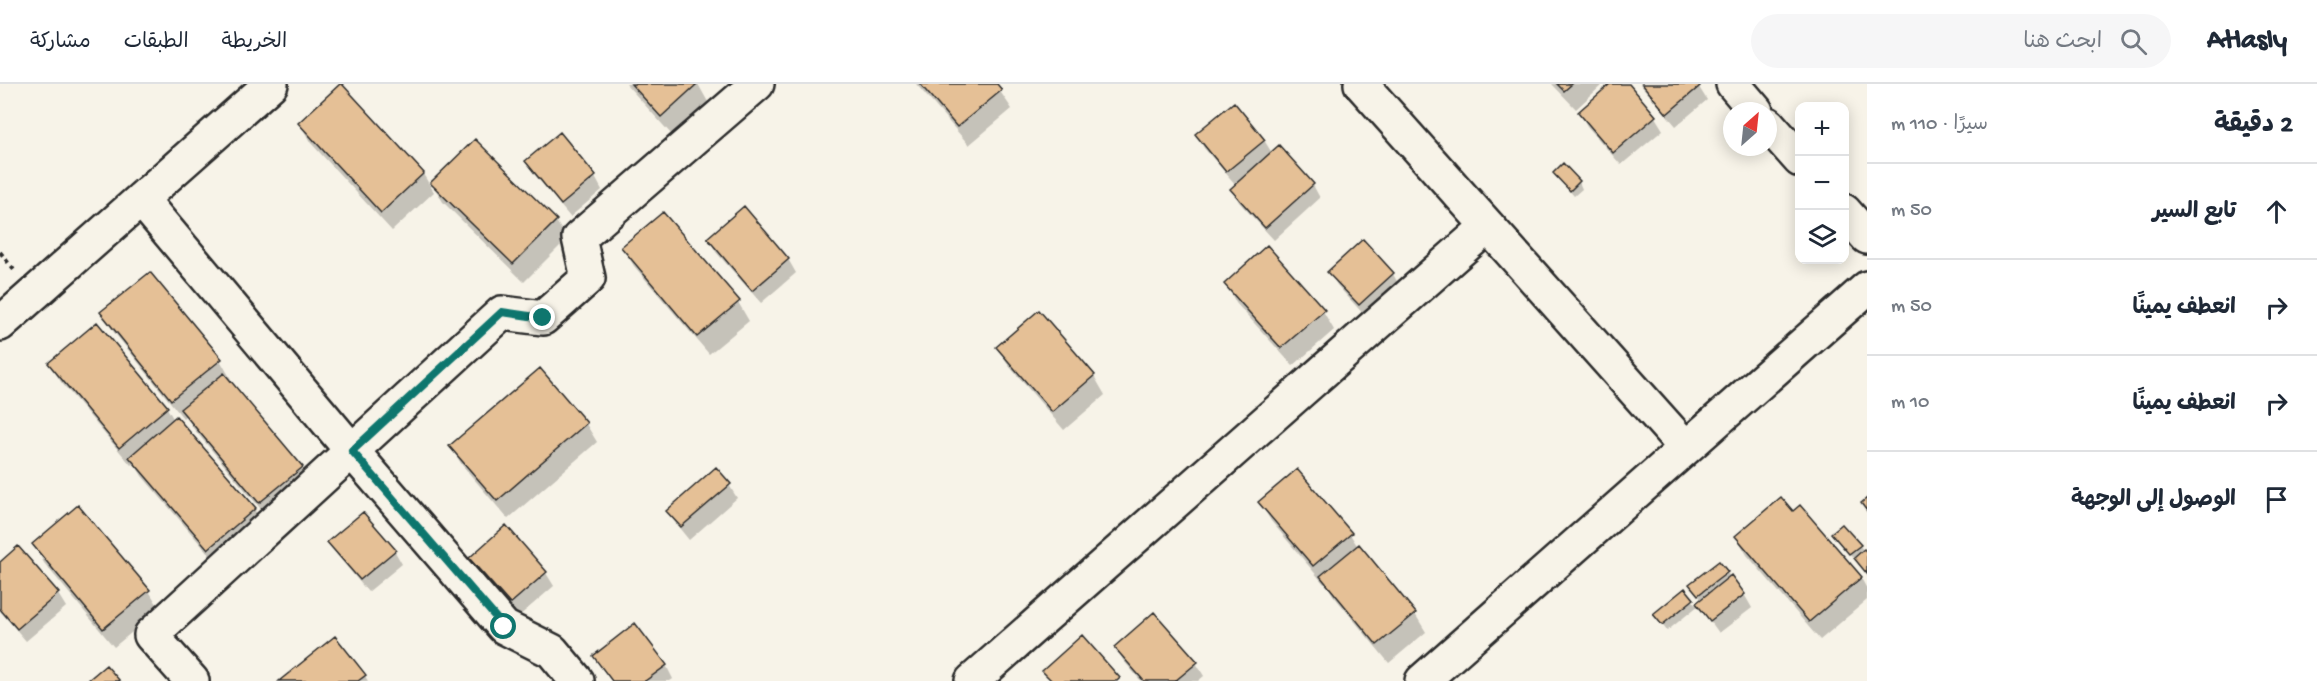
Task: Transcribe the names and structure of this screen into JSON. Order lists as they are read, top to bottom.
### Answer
{
  "north": "top right",
  "page": {
    "header": "Atlasly",
    "search": "ابحث هنا",
    "nav": ["الخريطة", "الطبقات", "مشاركة"],
    "heading": ["2 دقيقة", "سيرًا · 110 m"],
    "map_buttons": ["+", "−"],
    "list": [
      ["تابع السير", "50 m"],
      ["انعطف يمينًا", "50 m"],
      ["انعطف يمينًا", "10 m"],
      "الوصول إلى الوجهة"
    ]
  }
}
